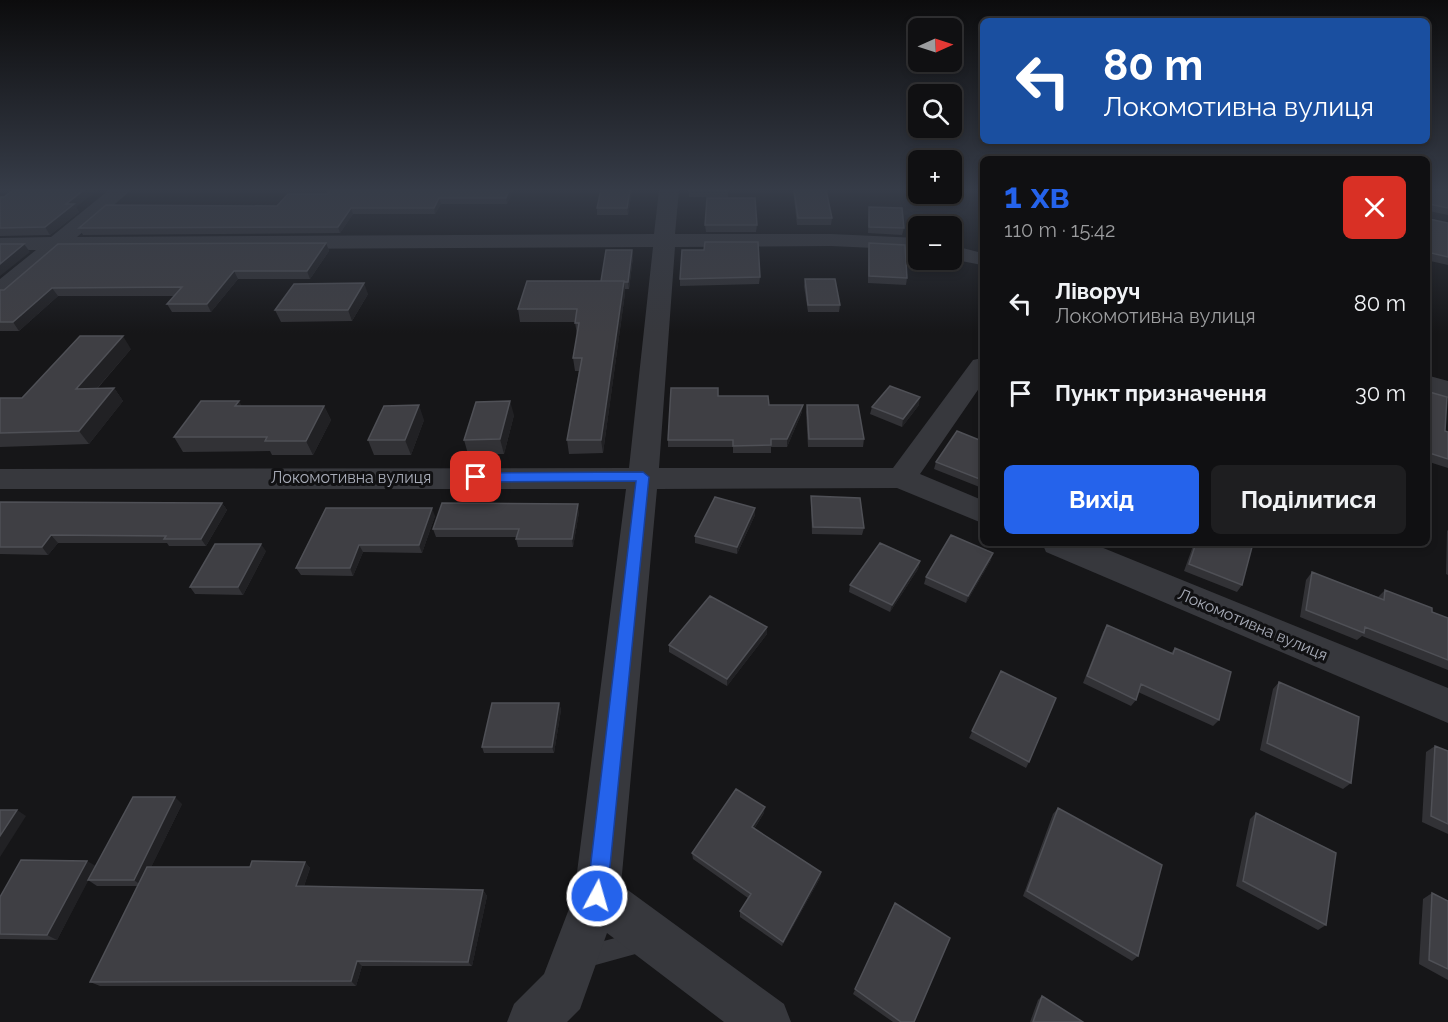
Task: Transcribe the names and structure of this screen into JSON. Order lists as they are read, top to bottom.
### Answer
{
  "streets": {
    "street": ["Локомотивна вулиця"]
  },
  "north": "right",
  "page": {
    "map_buttons": ["+", "−"],
    "turn": ["80 m", "Локомотивна вулиця"],
    "heading": ["1 хв", "110 m · 15:42"],
    "list": [
      {
        "name": "Ліворуч",
        "note": "Локомотивна вулиця",
        "value": "80 m"
      },
      {
        "name": "Пункт призначення",
        "value": "30 m"
      }
    ],
    "buttons": ["Вихід", "Поділитися"]
  }
}
